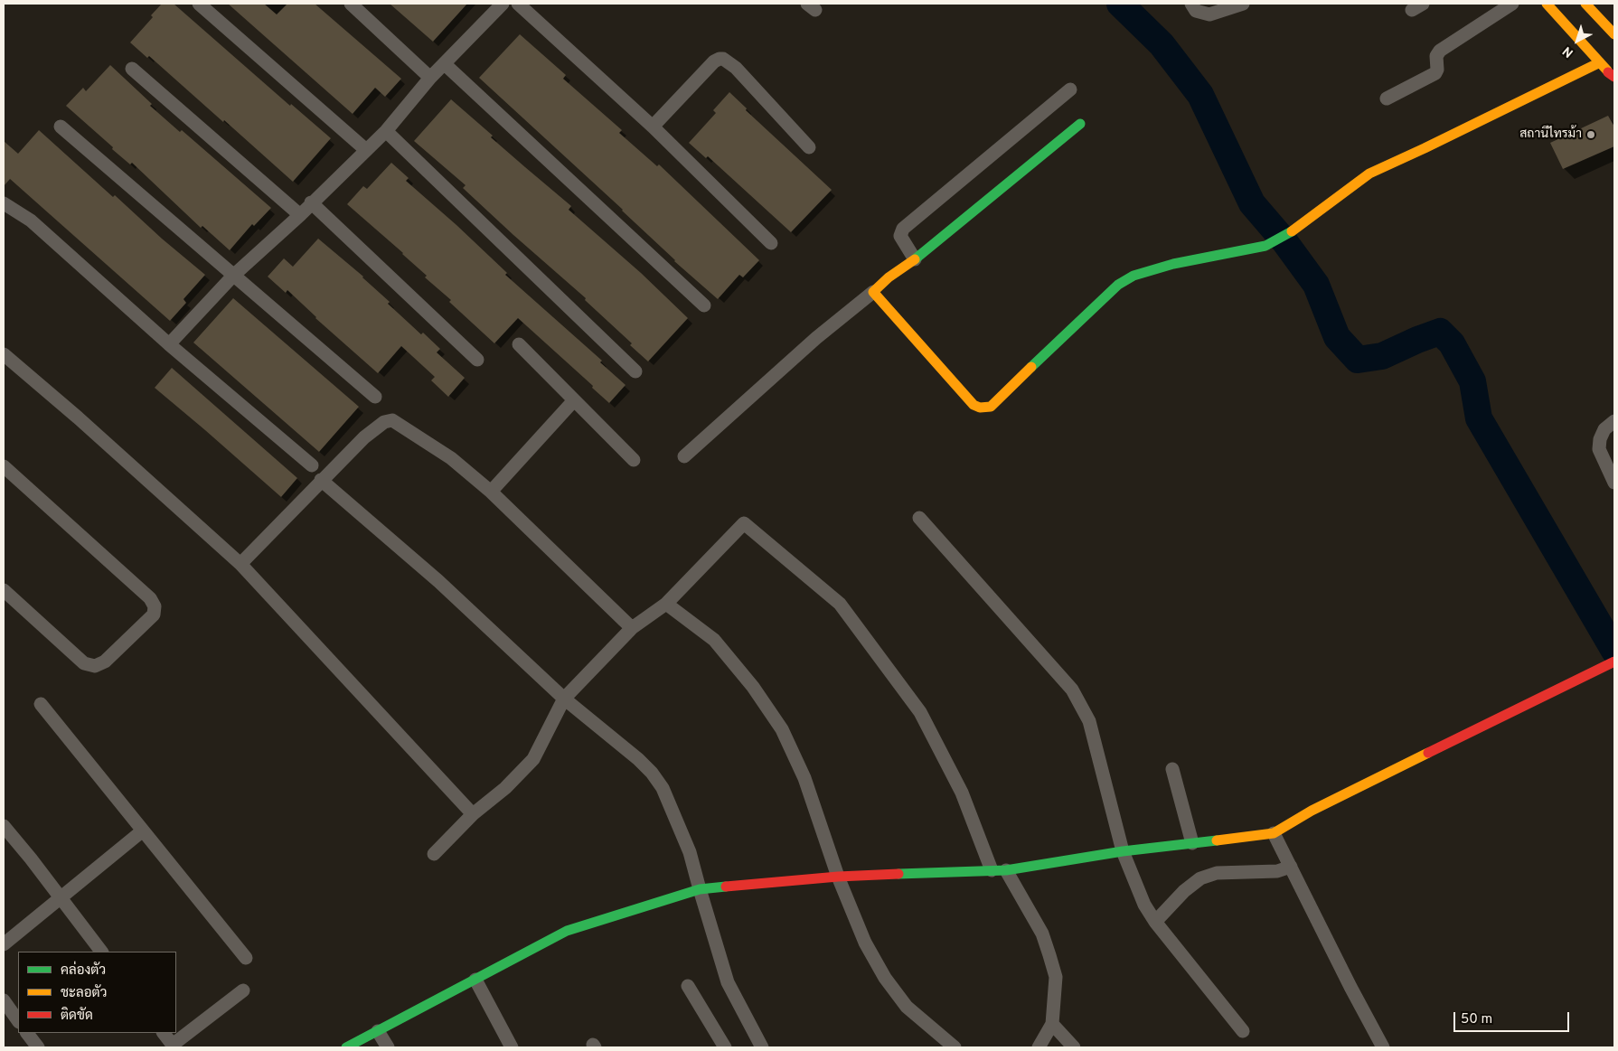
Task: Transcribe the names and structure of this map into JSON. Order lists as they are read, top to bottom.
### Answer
{
  "places": ["สถานีไทรม้า"],
  "legend": ["คล่องตัว", "ชะลอตัว", "ติดขัด"],
  "scale_bar": "50 m",
  "north": "bottom left"
}
